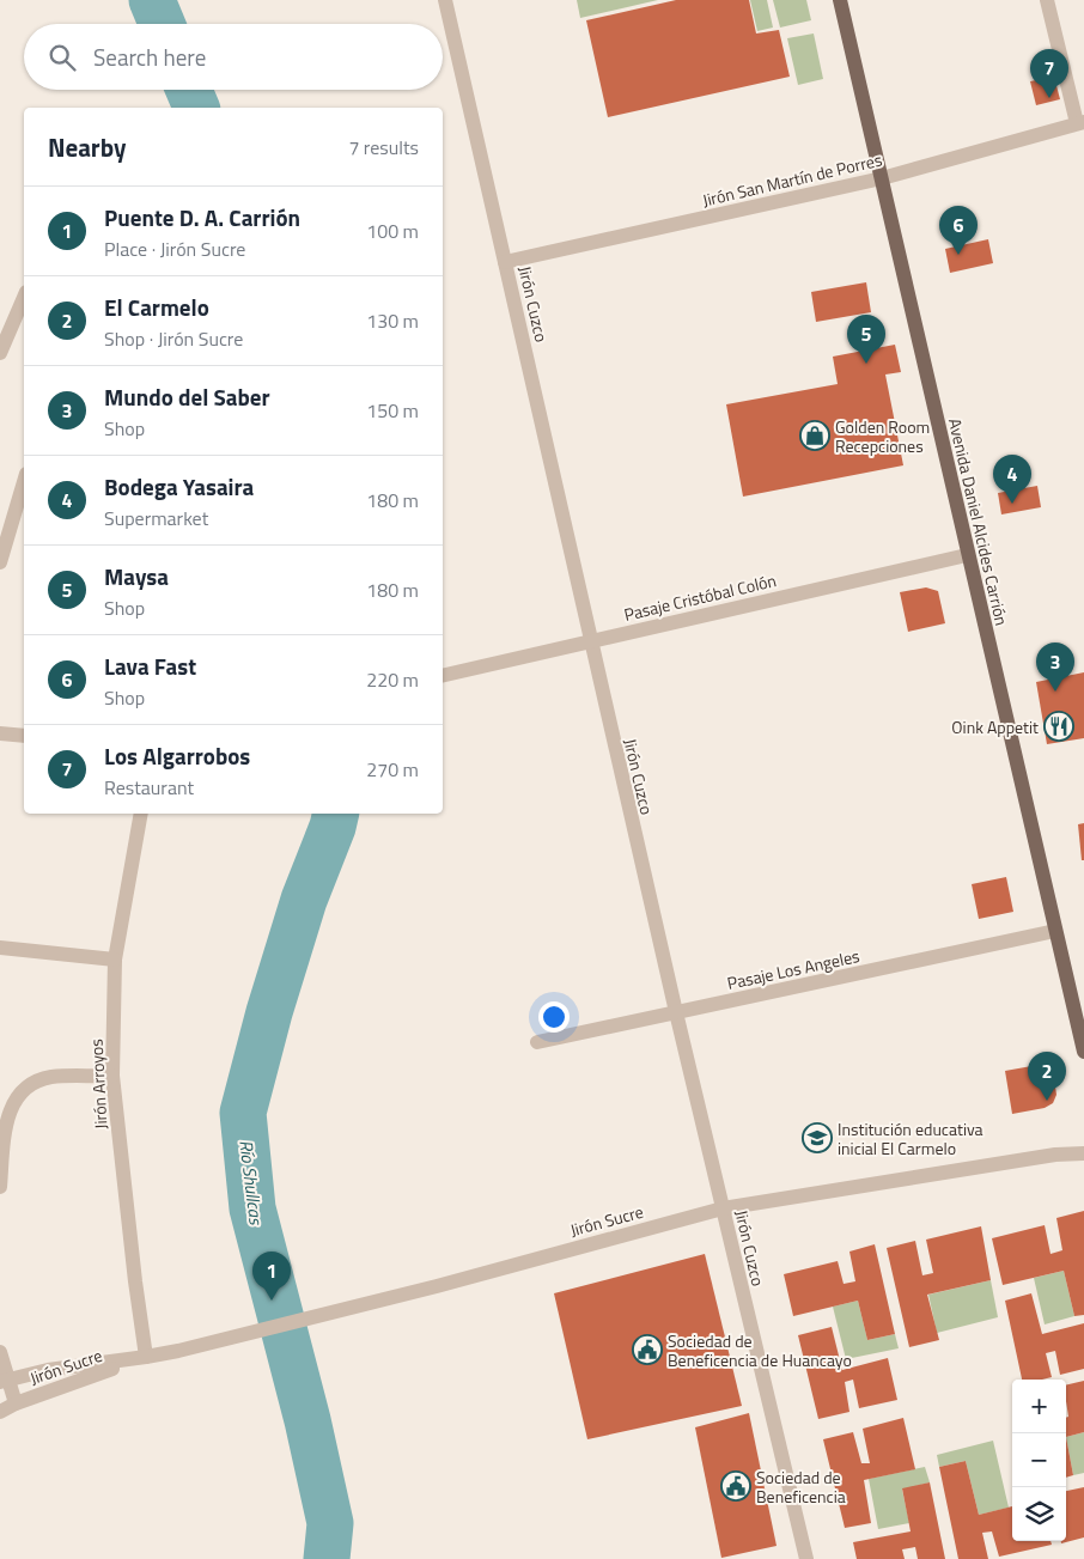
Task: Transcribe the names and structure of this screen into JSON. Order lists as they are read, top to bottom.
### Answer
{
  "streets": {
    "main road": ["Avenida Daniel Alcides Carrión"],
    "street": [
      "Jirón San Martín de Porres",
      "Jirón Cuzco",
      "Pasaje Cristóbal Colón",
      "Pasaje Los Angeles",
      "Jirón Arroyos",
      "Jirón Sucre"
    ]
  },
  "crossings": [
    ["Jirón San Martín de Porres", "Jirón Cuzco"],
    ["Jirón San Martín de Porres", "Avenida Daniel Alcides Carrión"],
    ["Jirón Cuzco", "Pasaje Cristóbal Colón"],
    ["Jirón Cuzco", "Pasaje Los Angeles"],
    ["Jirón Cuzco", "Jirón Sucre"],
    ["Avenida Daniel Alcides Carrión", "Pasaje Cristóbal Colón"],
    ["Avenida Daniel Alcides Carrión", "Pasaje Los Angeles"],
    ["Jirón Arroyos", "Jirón Sucre"]
  ],
  "water": ["Río Shullcas"],
  "places": {
    "shop": ["Golden Room Recepciones"],
    "restaurant": ["Oink Appetit"],
    "school or university": ["Institución educativa inicial El Carmelo"],
    "public building": ["Sociedad de Beneficencia de Huancayo", "Sociedad de Beneficencia"]
  },
  "page": {
    "search": "Search here",
    "pins": [
      "7",
      "6",
      "5",
      "4",
      "3",
      "2",
      "1"
    ],
    "heading": ["Nearby", "7 results"],
    "list": [
      {
        "mark": "1",
        "name": "Puente D. A. Carrión",
        "note": "Place · Jirón Sucre",
        "value": "100 m"
      },
      {
        "mark": "2",
        "name": "El Carmelo",
        "note": "Shop · Jirón Sucre",
        "value": "130 m"
      },
      {
        "mark": "3",
        "name": "Mundo del Saber",
        "note": "Shop",
        "value": "150 m"
      },
      {
        "mark": "4",
        "name": "Bodega Yasaira",
        "note": "Supermarket",
        "value": "180 m"
      },
      {
        "mark": "5",
        "name": "Maysa",
        "note": "Shop",
        "value": "180 m"
      },
      {
        "mark": "6",
        "name": "Lava Fast",
        "note": "Shop",
        "value": "220 m"
      },
      {
        "mark": "7",
        "name": "Los Algarrobos",
        "note": "Restaurant",
        "value": "270 m"
      }
    ],
    "map_buttons": ["+", "−"]
  }
}
